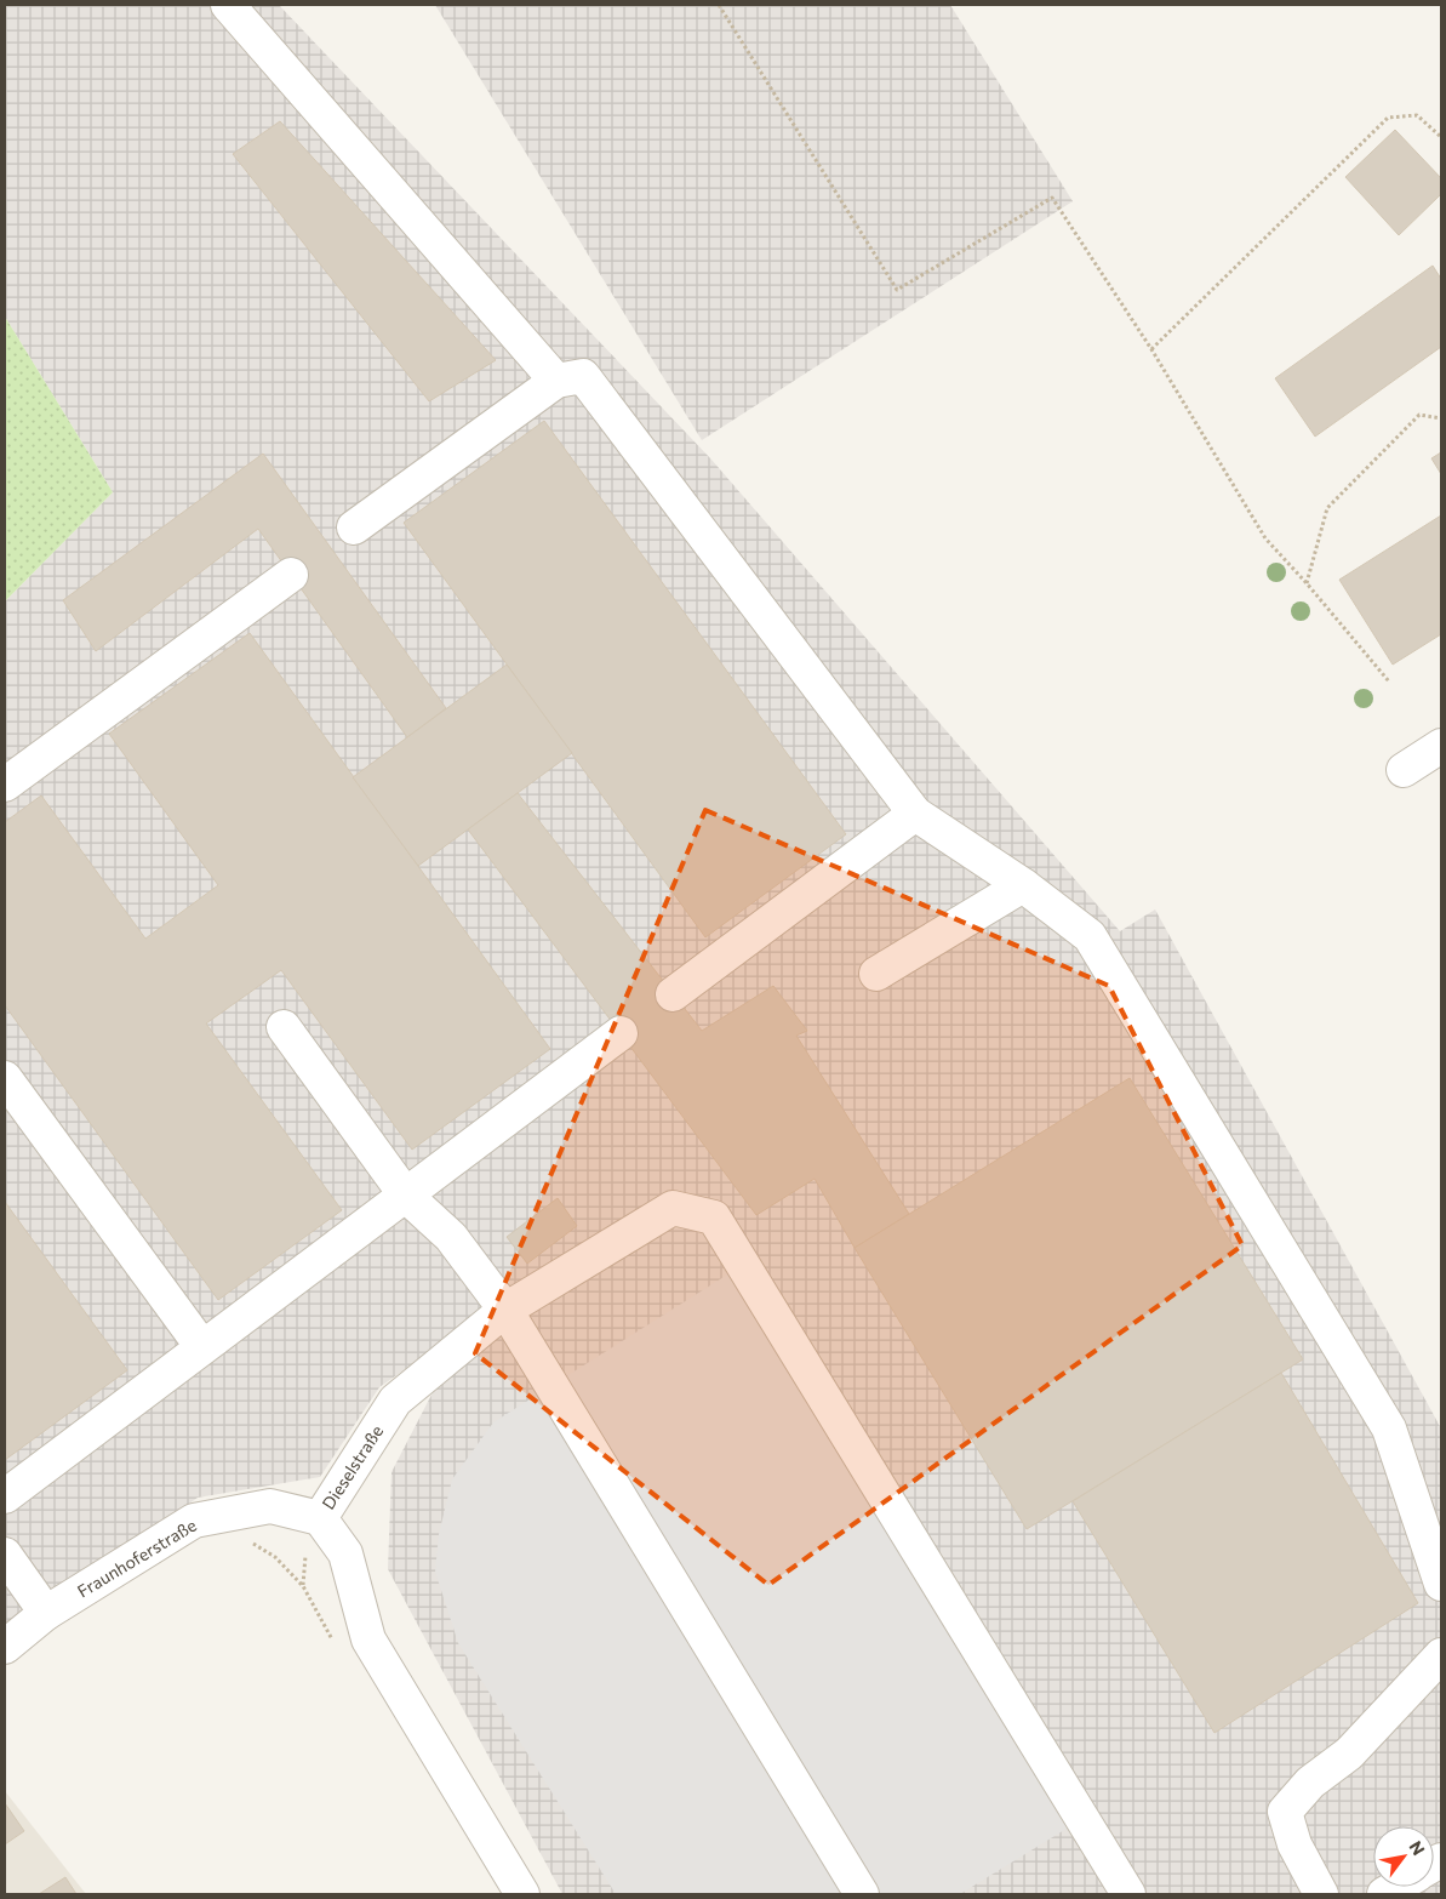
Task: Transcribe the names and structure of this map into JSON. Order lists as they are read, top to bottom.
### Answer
{
  "streets": {
    "street": ["Dieselstraße", "Fraunhoferstraße"]
  },
  "crossings": [
    ["Dieselstraße", "Fraunhoferstraße"]
  ],
  "north": "top right"
}
